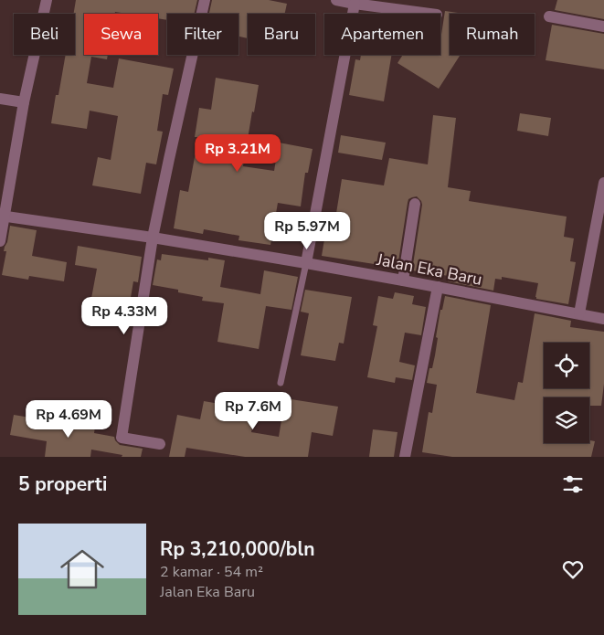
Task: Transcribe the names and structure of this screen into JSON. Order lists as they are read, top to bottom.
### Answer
{
  "streets": {
    "street": ["Jalan Eka Baru"]
  },
  "page": {
    "chip": [
      "Beli",
      "Sewa",
      "Filter",
      "Baru",
      "Apartemen",
      "Rumah"
    ],
    "price": [
      "Rp 3.21M",
      "Rp 5.97M",
      "Rp 4.33M",
      "Rp 7.6M",
      "Rp 4.69M"
    ],
    "heading": "5 properti",
    "list": [
      {
        "name": "Rp 3,210,000/bln",
        "note": "2 kamar · 54 m² · Jalan Eka Baru"
      }
    ]
  }
}
